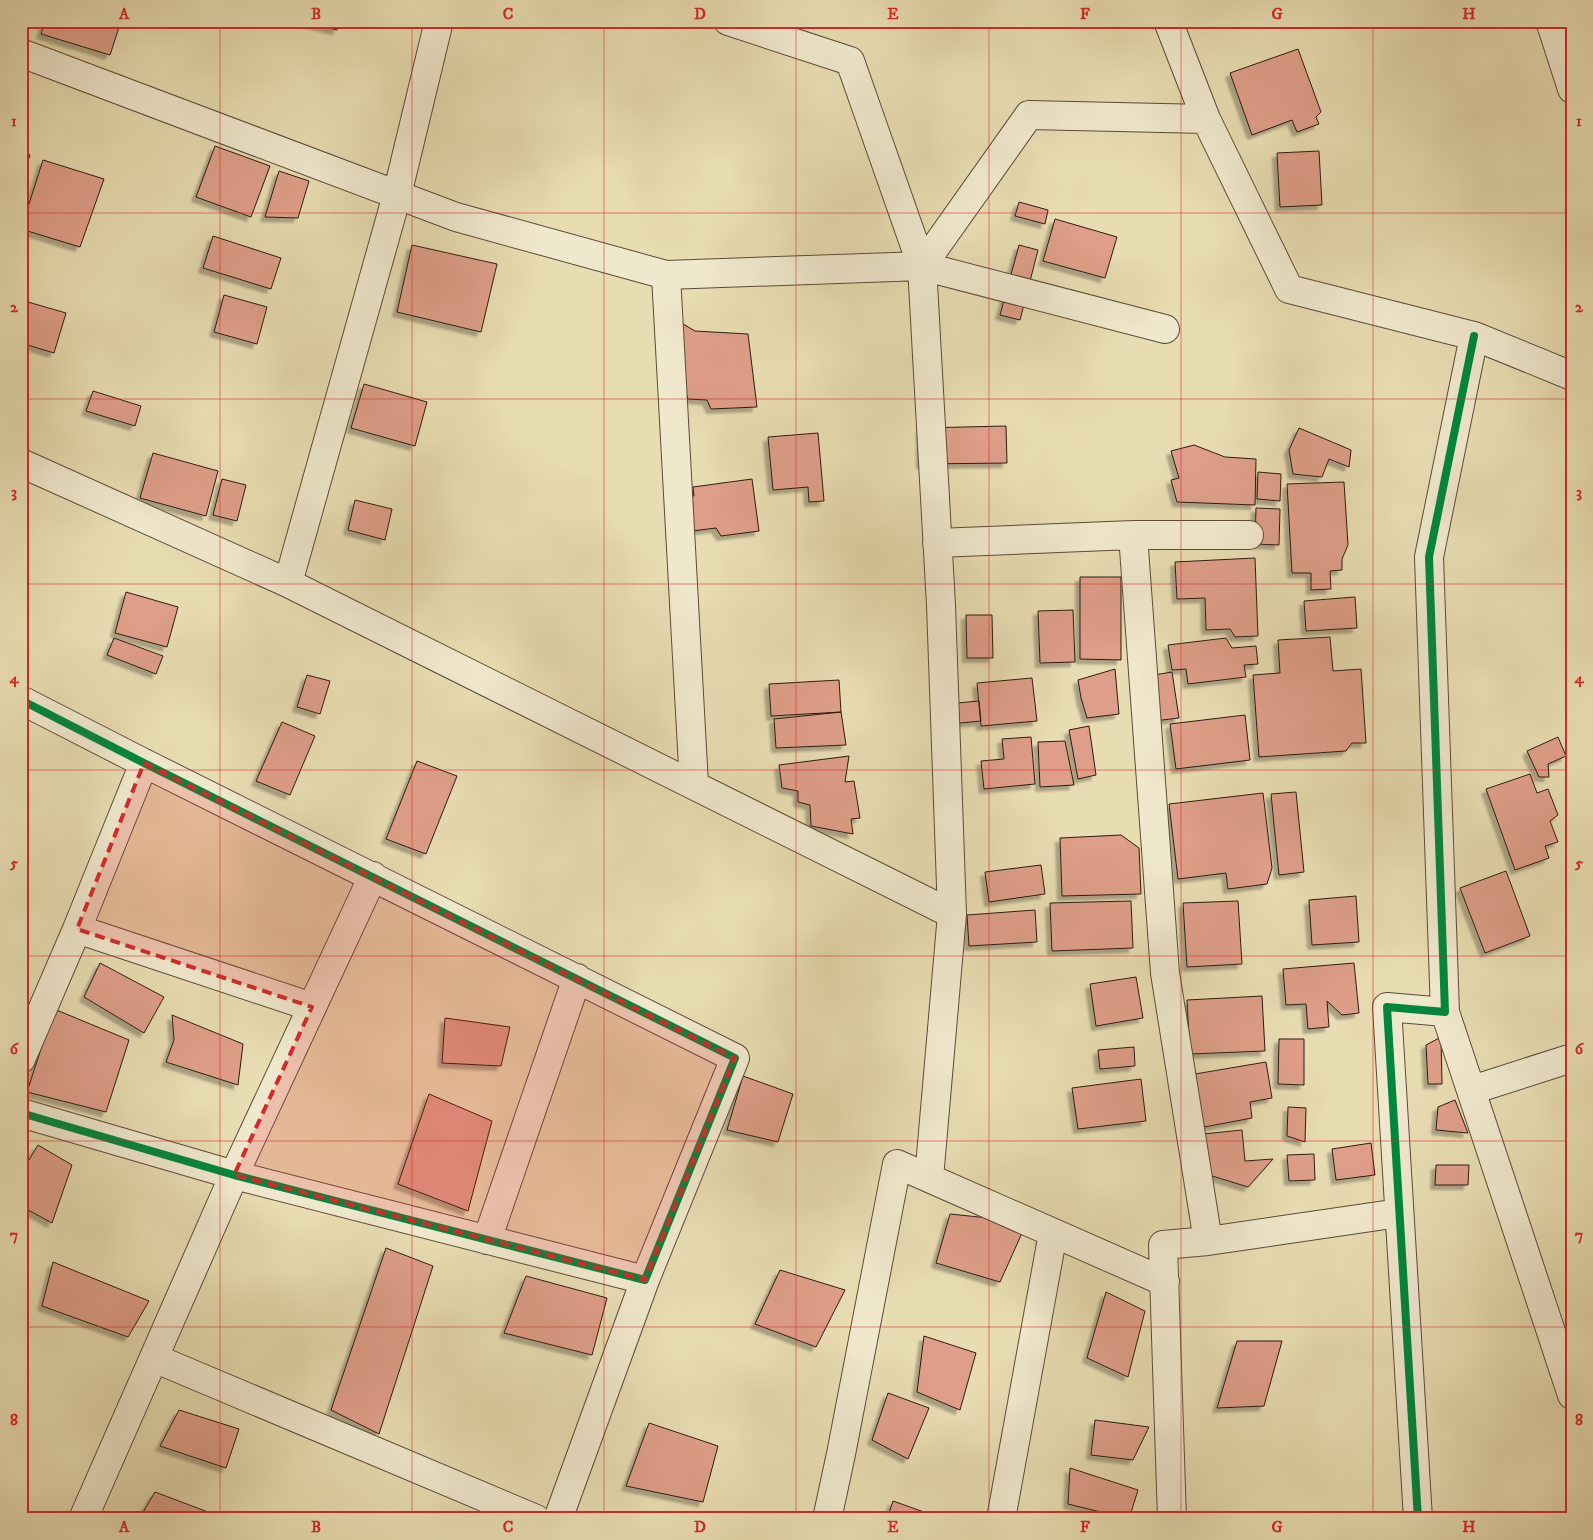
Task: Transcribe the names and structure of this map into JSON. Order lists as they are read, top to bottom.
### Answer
{
  "grid": {
    "columns": [
      "A",
      "B",
      "C",
      "D",
      "E",
      "F",
      "G",
      "H"
    ],
    "rows": [
      "1",
      "2",
      "3",
      "4",
      "5",
      "6",
      "7",
      "8"
    ]
  }
}
